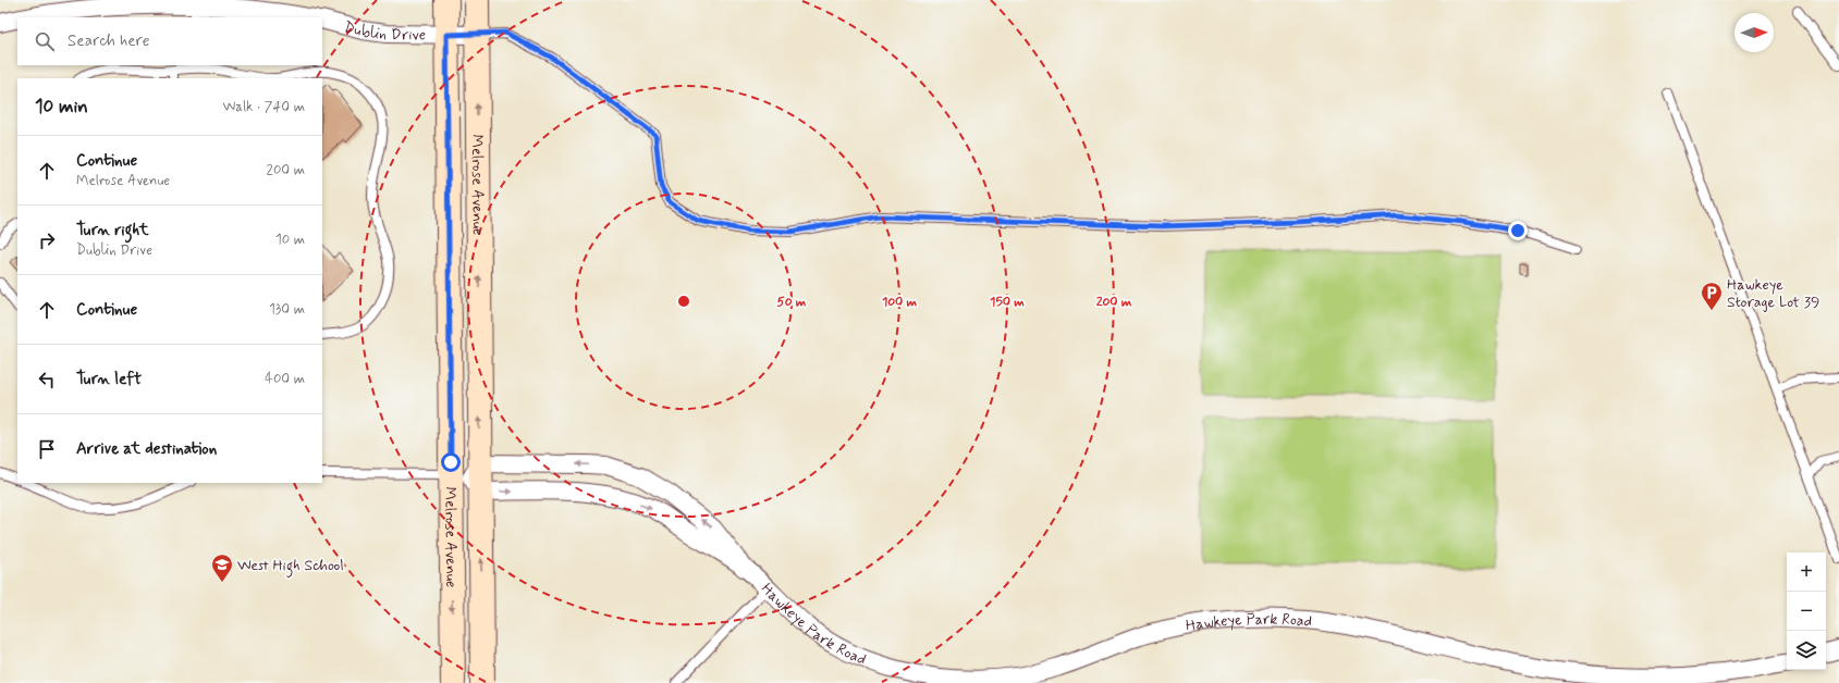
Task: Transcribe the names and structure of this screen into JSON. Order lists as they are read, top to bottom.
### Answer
{
  "streets": {
    "main road": ["Melrose Avenue"],
    "street": ["Dublin Drive", "Hawkeye Park Road"]
  },
  "crossings": [
    ["Dublin Drive", "Melrose Avenue"],
    ["Melrose Avenue", "Hawkeye Park Road"]
  ],
  "places": {
    "parking": ["Hawkeye Storage Lot 39"],
    "school or university": ["West High School"]
  },
  "north": "right",
  "page": {
    "search": "Search here",
    "heading": ["10 min", "Walk · 740 m"],
    "list": [
      ["Continue", "Melrose Avenue", "200 m"],
      ["Turn right", "Dublin Drive", "10 m"],
      ["Continue", "130 m"],
      ["Turn left", "400 m"],
      "Arrive at destination"
    ],
    "map_buttons": ["+", "−"]
  },
  "rings": [
    "50 m",
    "100 m",
    "150 m",
    "200 m"
  ]
}
